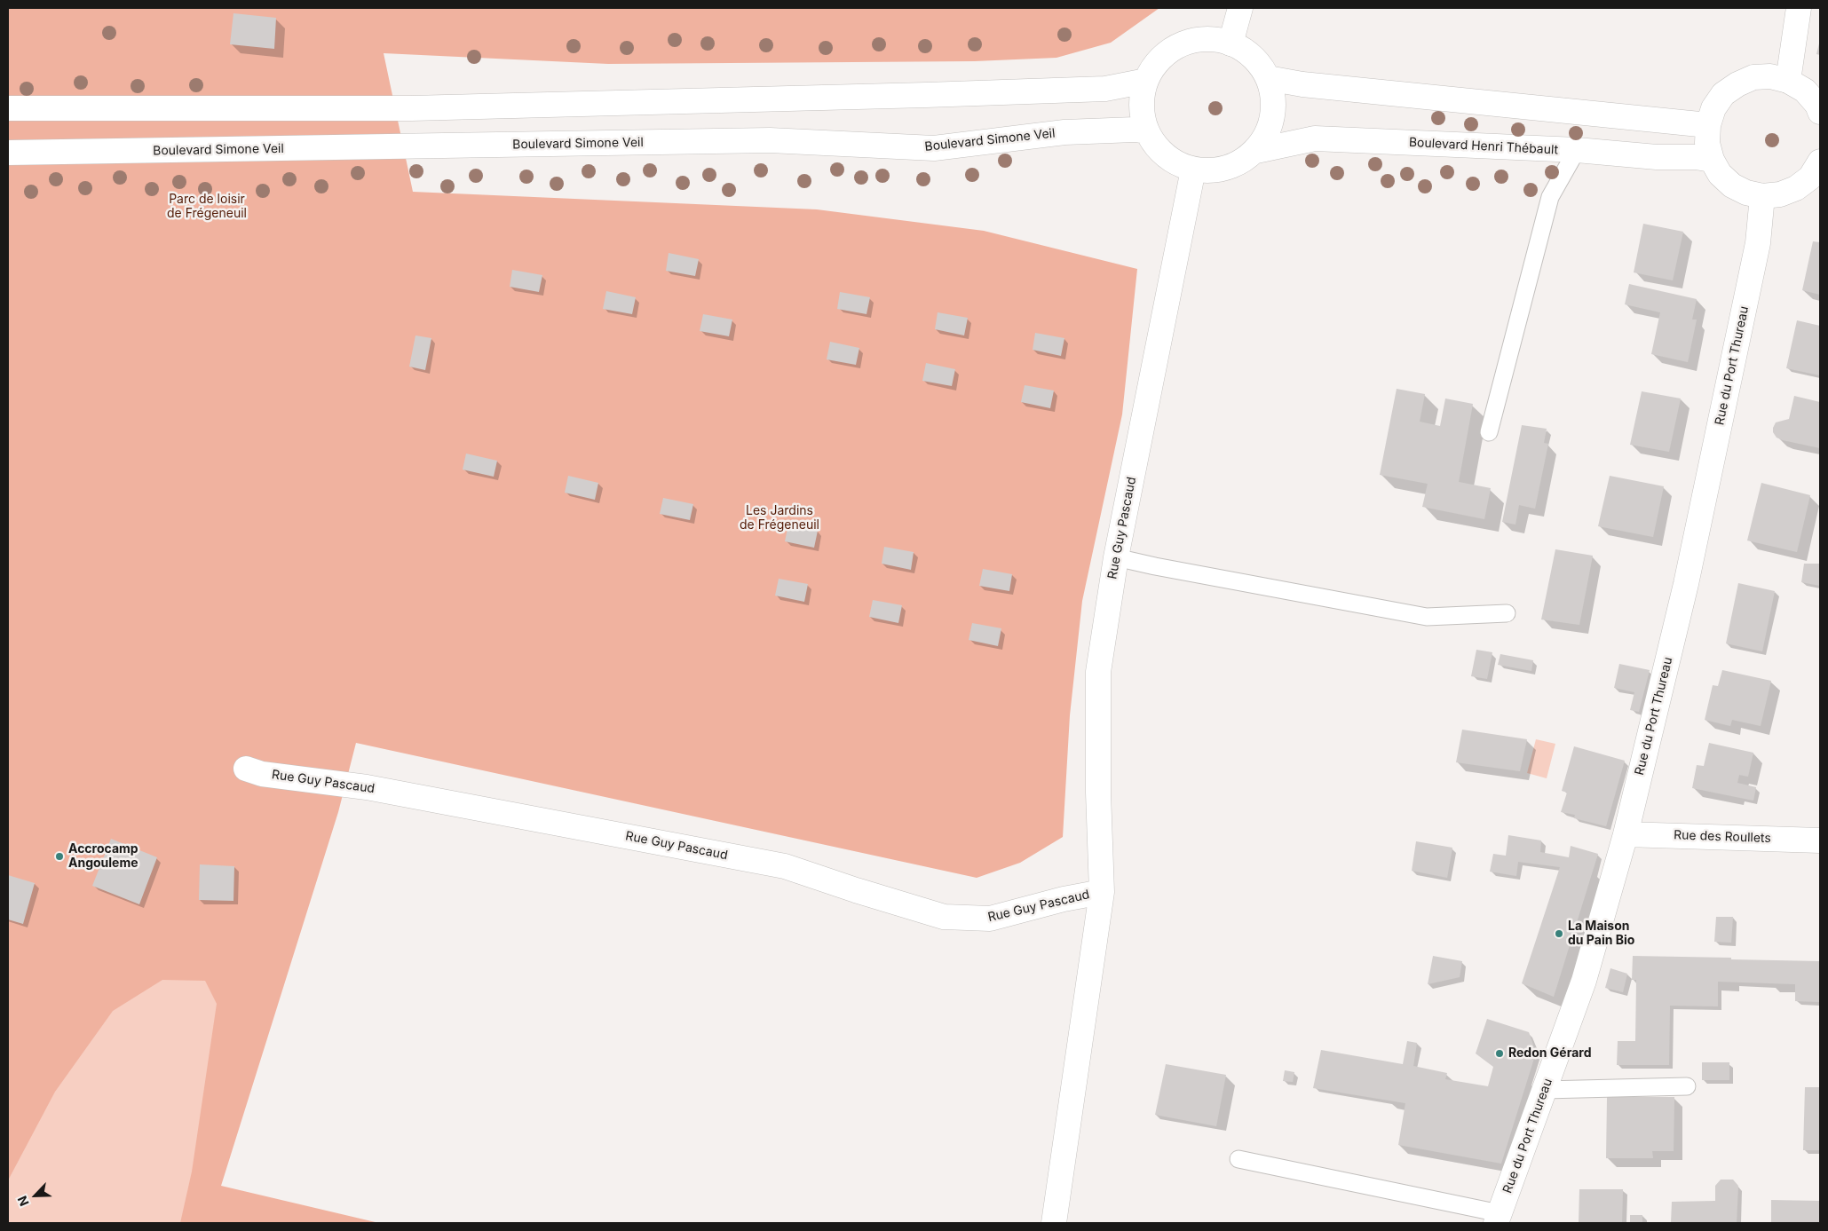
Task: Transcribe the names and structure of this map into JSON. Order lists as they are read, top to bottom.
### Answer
{
  "streets": {
    "main road": [
      "Boulevard Simone Veil",
      "Boulevard Henri Thébault",
      "Rue du Port Thureau",
      "Rue Guy Pascaud",
      "Rue des Roullets"
    ]
  },
  "crossings": [
    ["Boulevard Simone Veil", "Boulevard Henri Thébault"],
    ["Boulevard Simone Veil", "Rue Guy Pascaud"],
    ["Boulevard Henri Thébault", "Rue Guy Pascaud"],
    ["Rue du Port Thureau", "Rue des Roullets"]
  ],
  "parks": ["Parc de loisir de Frégeneuil", "Les Jardins de Frégeneuil"],
  "places": ["Accrocamp Angouleme", "La Maison du Pain Bio", "Redon Gérard"],
  "north": "bottom left"
}
